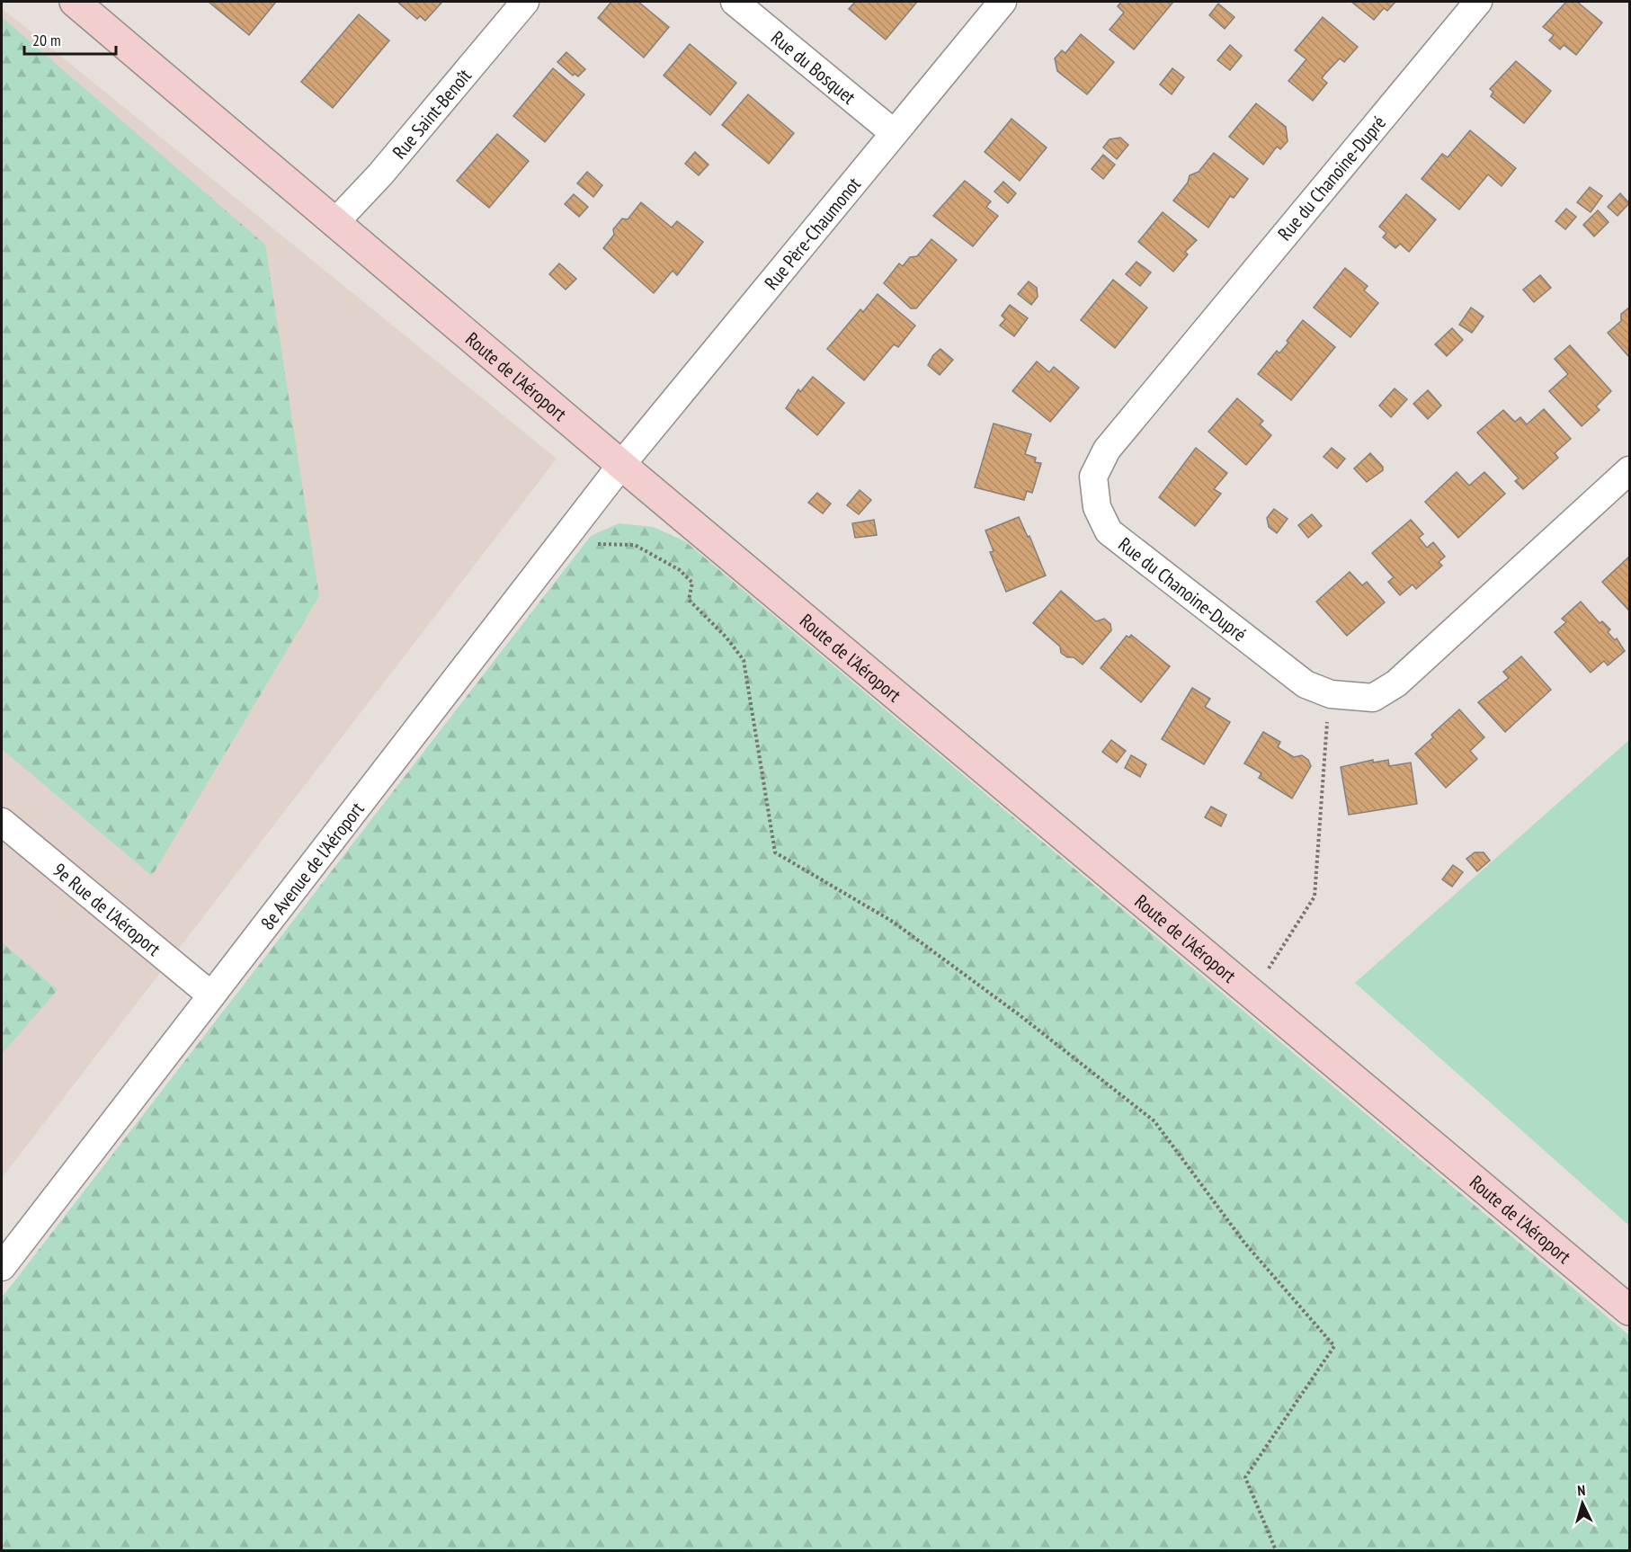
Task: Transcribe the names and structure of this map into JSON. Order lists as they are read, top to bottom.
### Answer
{
  "streets": {
    "main road": ["Route de l'Aéroport"],
    "street": [
      "Rue du Bosquet",
      "Rue Saint-Benoît",
      "Rue du Chanoine-Dupré",
      "Rue Père-Chaumonot",
      "8e Avenue de l'Aéroport",
      "9e Rue de l'Aéroport"
    ]
  },
  "crossings": [
    ["Rue du Bosquet", "Rue Père-Chaumonot"],
    ["Rue Saint-Benoît", "Route de l'Aéroport"],
    ["Rue Père-Chaumonot", "Route de l'Aéroport"],
    ["Rue Père-Chaumonot", "8e Avenue de l'Aéroport"],
    ["Route de l'Aéroport", "8e Avenue de l'Aéroport"],
    ["8e Avenue de l'Aéroport", "9e Rue de l'Aéroport"]
  ],
  "scale_bar": "20 m",
  "north": "top"
}
